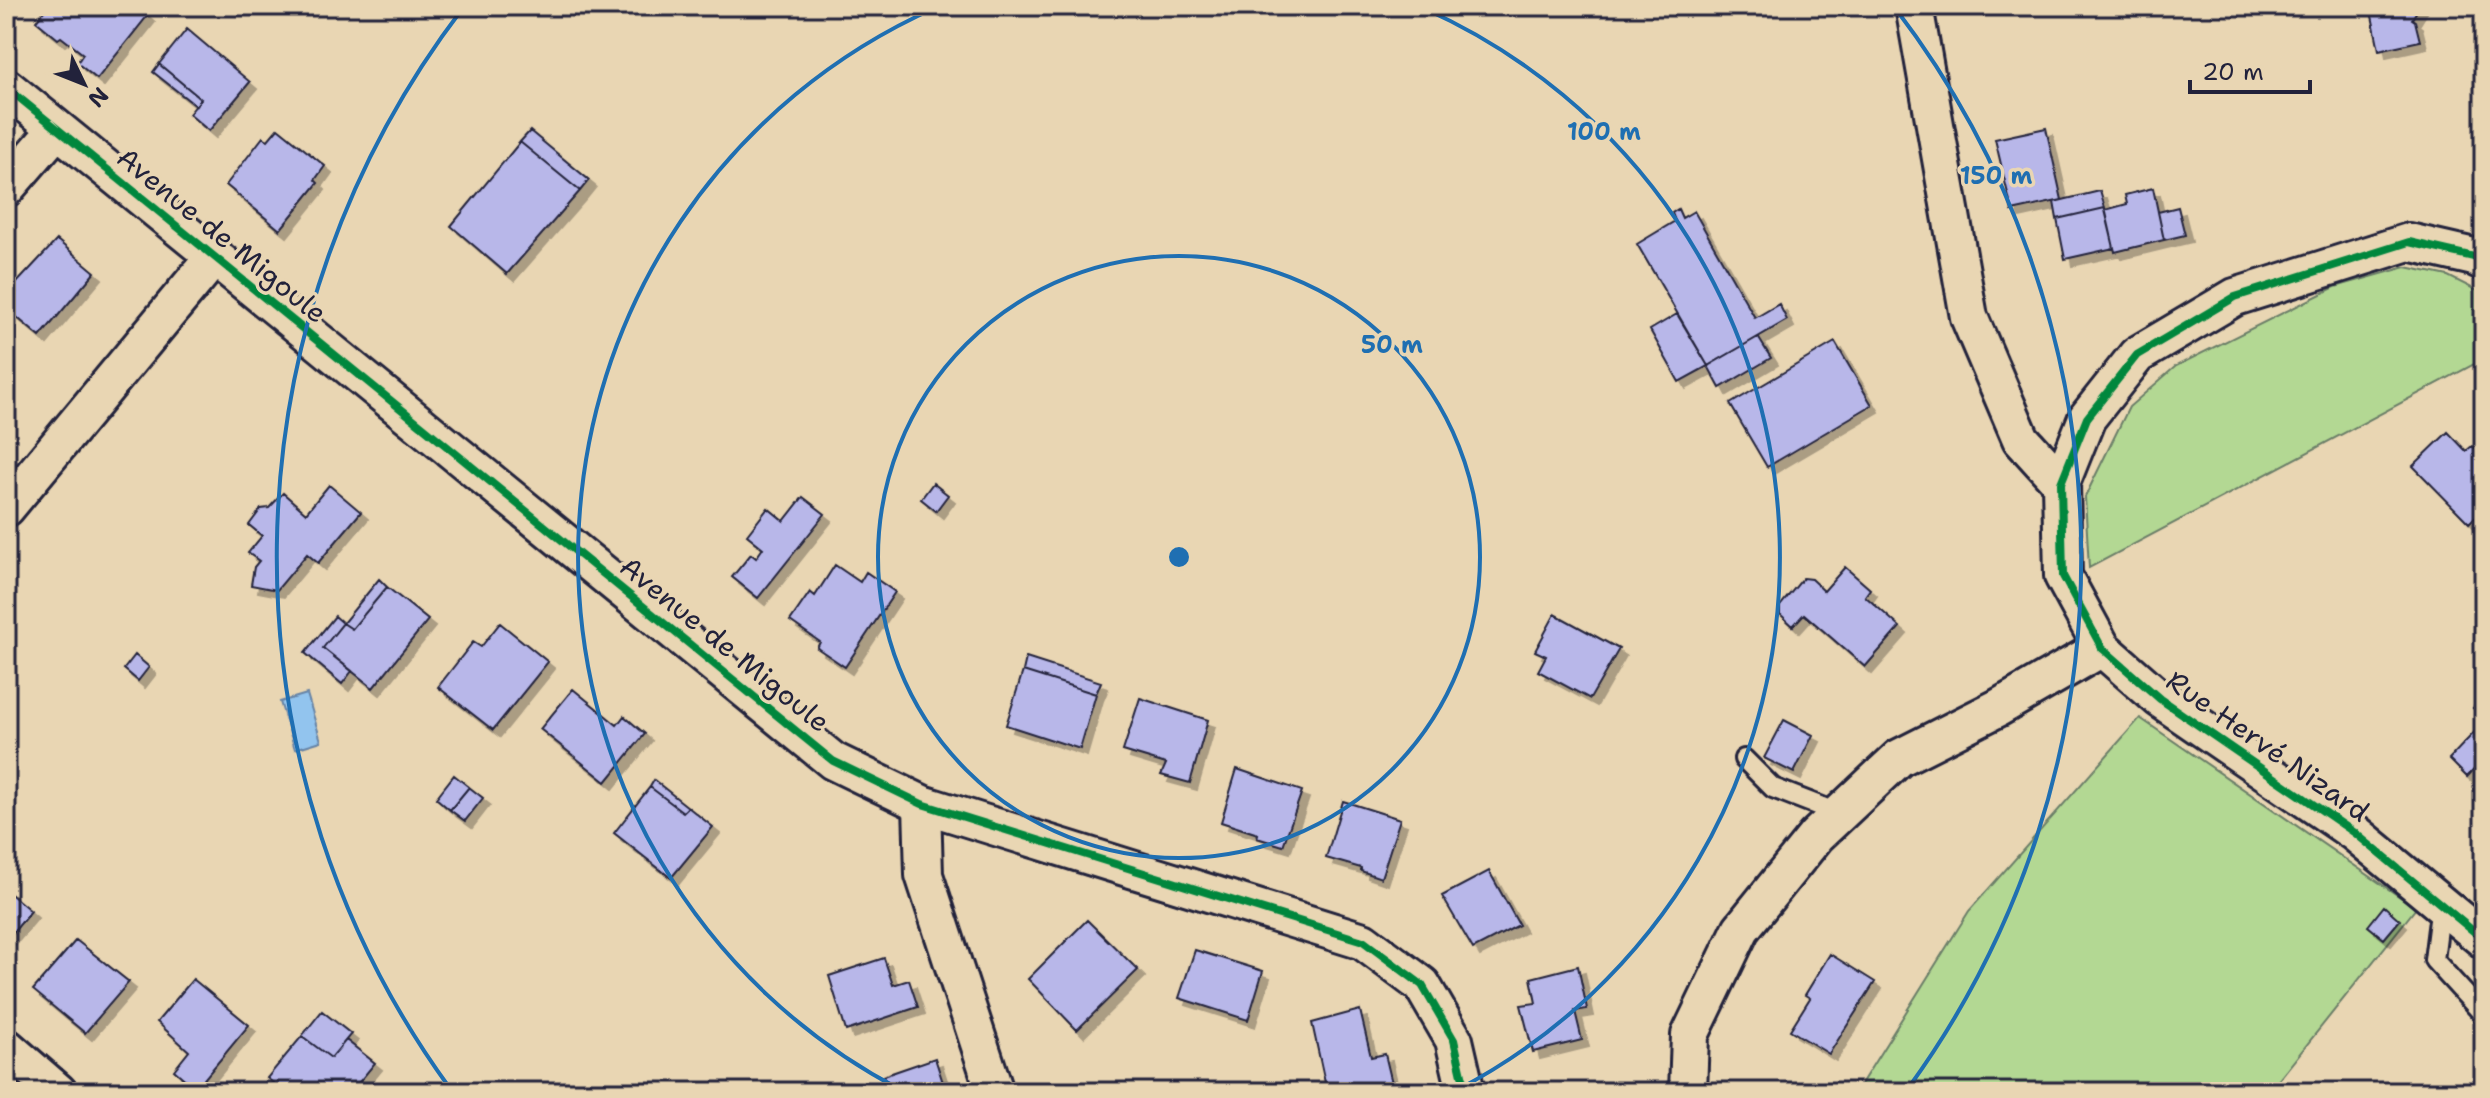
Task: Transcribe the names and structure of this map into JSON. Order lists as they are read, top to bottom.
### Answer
{
  "streets": {
    "street": ["Avenue de Migoule", "Rue Hervé Nizard"]
  },
  "scale_bar": "20 m",
  "north": "bottom right",
  "rings": ["100 m", "150 m", "50 m"]
}
